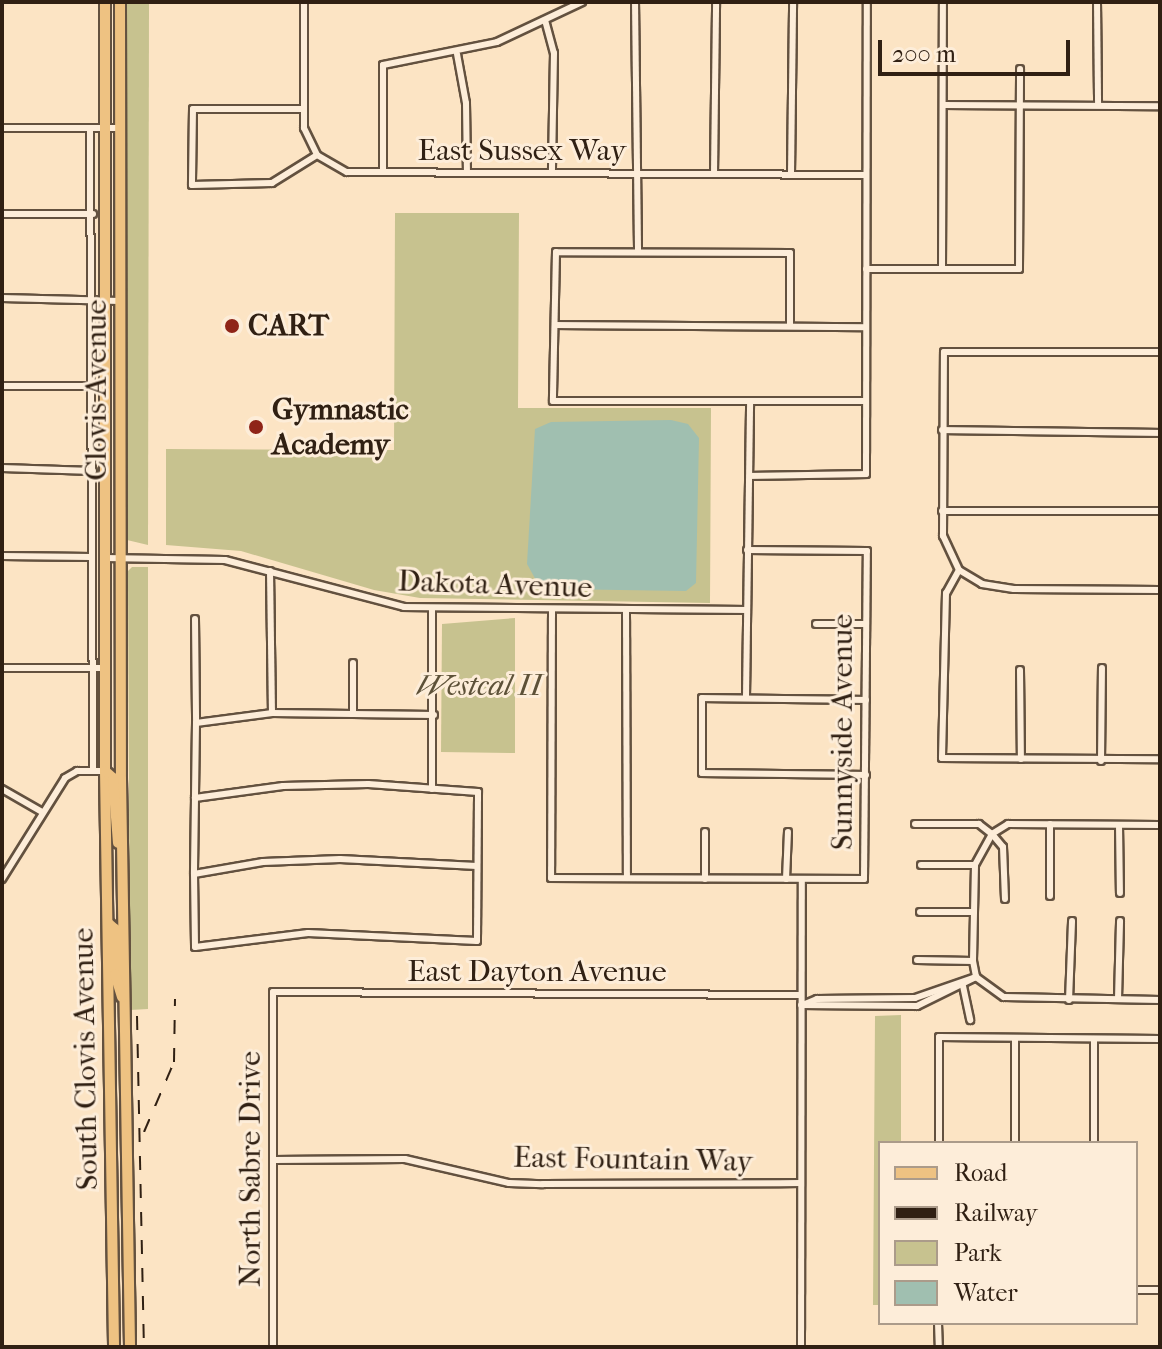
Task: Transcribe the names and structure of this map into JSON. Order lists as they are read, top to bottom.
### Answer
{
  "streets": {
    "main road": ["Clovis Avenue", "South Clovis Avenue"],
    "street": [
      "East Sussex Way",
      "Dakota Avenue",
      "Sunnyside Avenue",
      "East Dayton Avenue",
      "East Fountain Way",
      "North Sabre Drive"
    ]
  },
  "crossings": [
    ["Clovis Avenue", "Dakota Avenue"],
    ["Clovis Avenue", "South Clovis Avenue"],
    ["Sunnyside Avenue", "East Dayton Avenue"],
    ["Sunnyside Avenue", "East Fountain Way"],
    ["East Dayton Avenue", "North Sabre Drive"],
    ["East Fountain Way", "North Sabre Drive"]
  ],
  "parks": ["Westcal II"],
  "places": ["CART", "Gymnastic Academy"],
  "legend": [
    "Road",
    "Railway",
    "Park",
    "Water"
  ],
  "scale_bar": "200 m"
}
